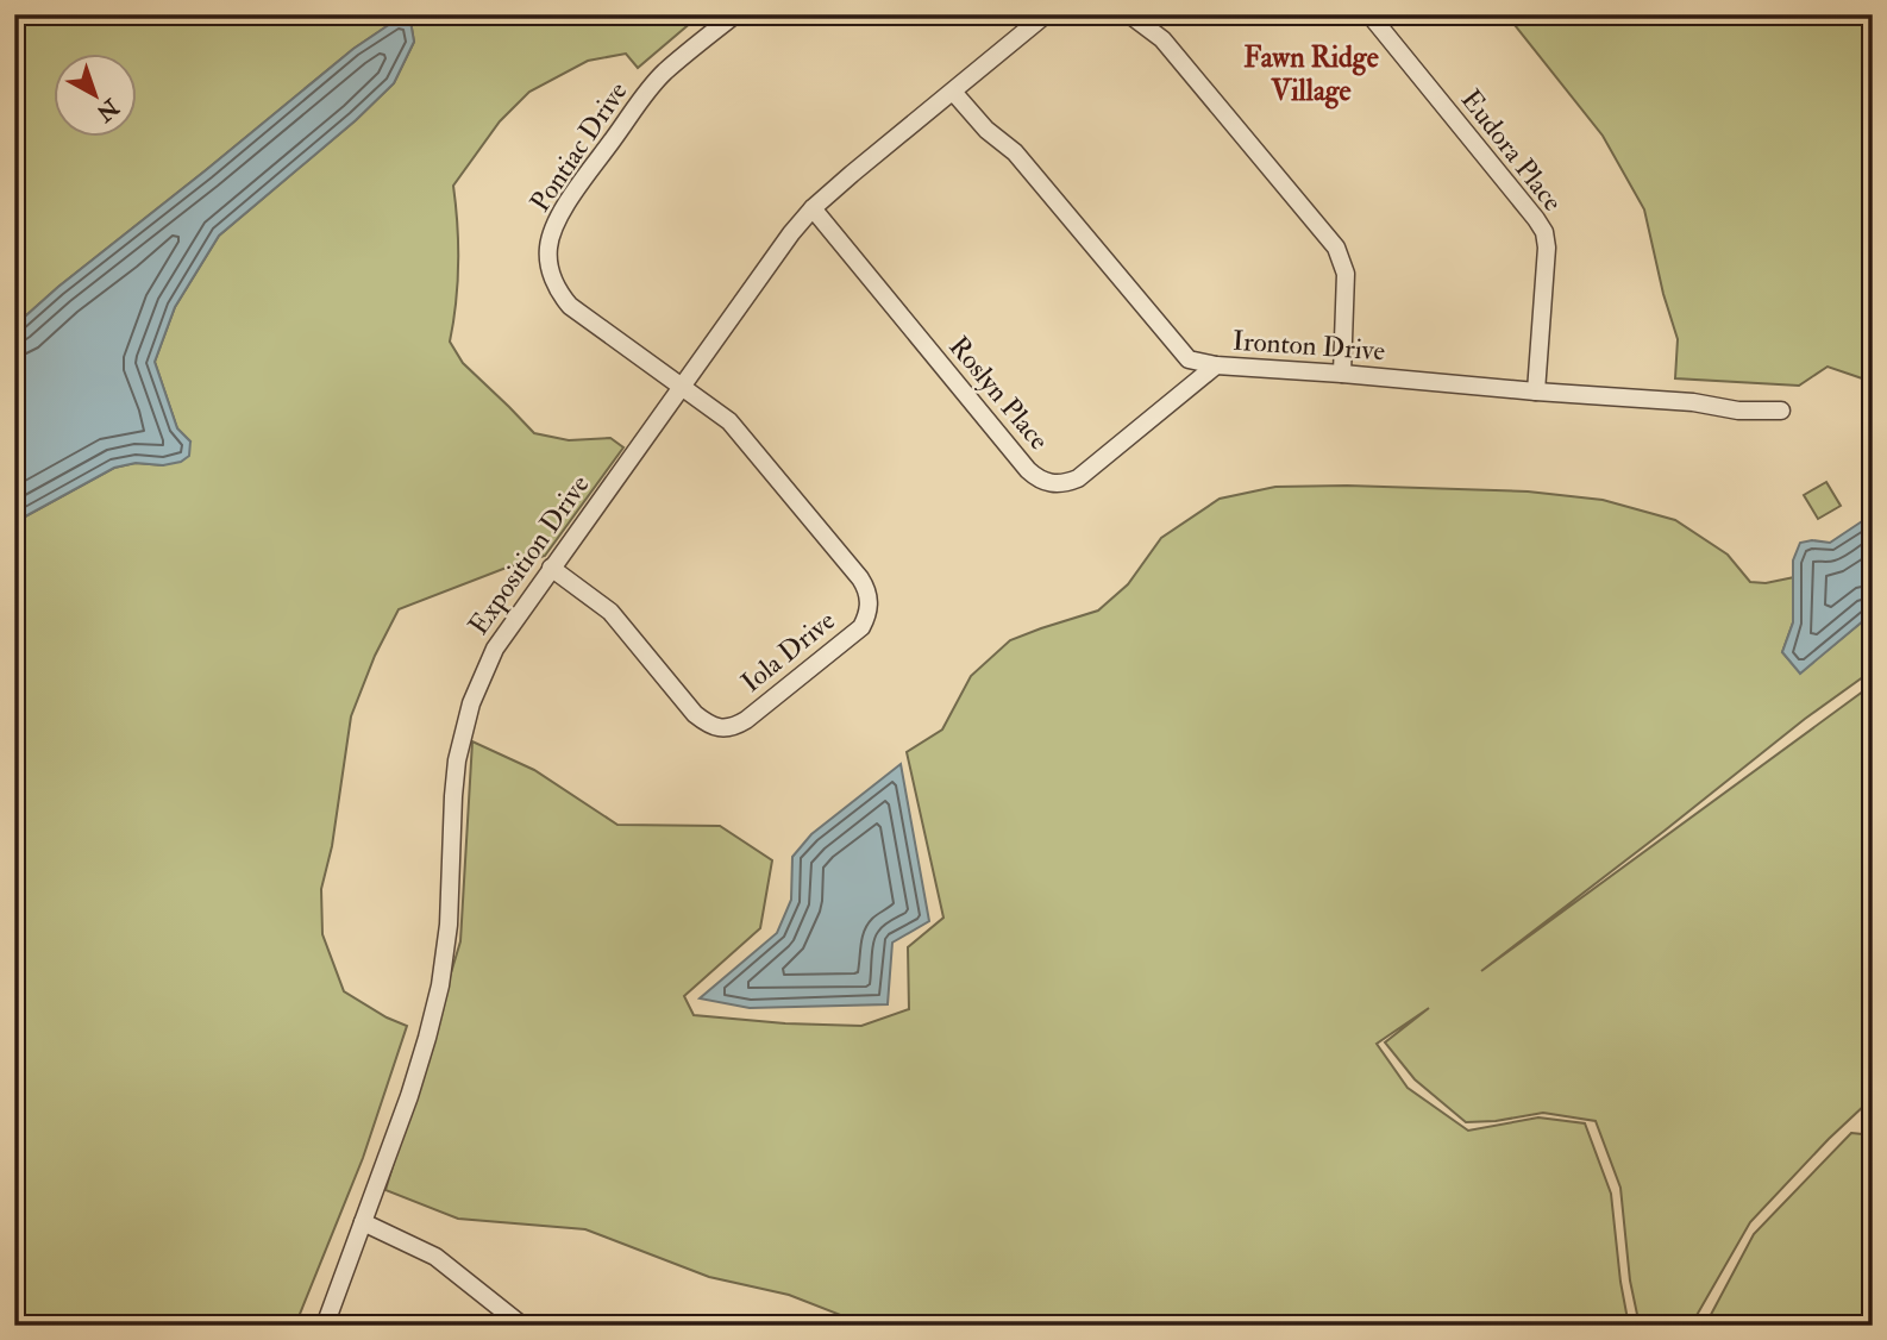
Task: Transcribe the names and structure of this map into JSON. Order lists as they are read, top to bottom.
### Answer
{
  "streets": {
    "street": [
      "Pontiac Drive",
      "Eudora Place",
      "Ironton Drive",
      "Roslyn Place",
      "Exposition Drive",
      "Iola Drive"
    ]
  },
  "crossings": [
    ["Pontiac Drive", "Exposition Drive"],
    ["Pontiac Drive", "Iola Drive"],
    ["Eudora Place", "Ironton Drive"],
    ["Ironton Drive", "Roslyn Place"],
    ["Ironton Drive", "Exposition Drive"],
    ["Roslyn Place", "Exposition Drive"],
    ["Exposition Drive", "Iola Drive"]
  ],
  "districts": ["Fawn Ridge Village"],
  "north": "bottom right"
}
